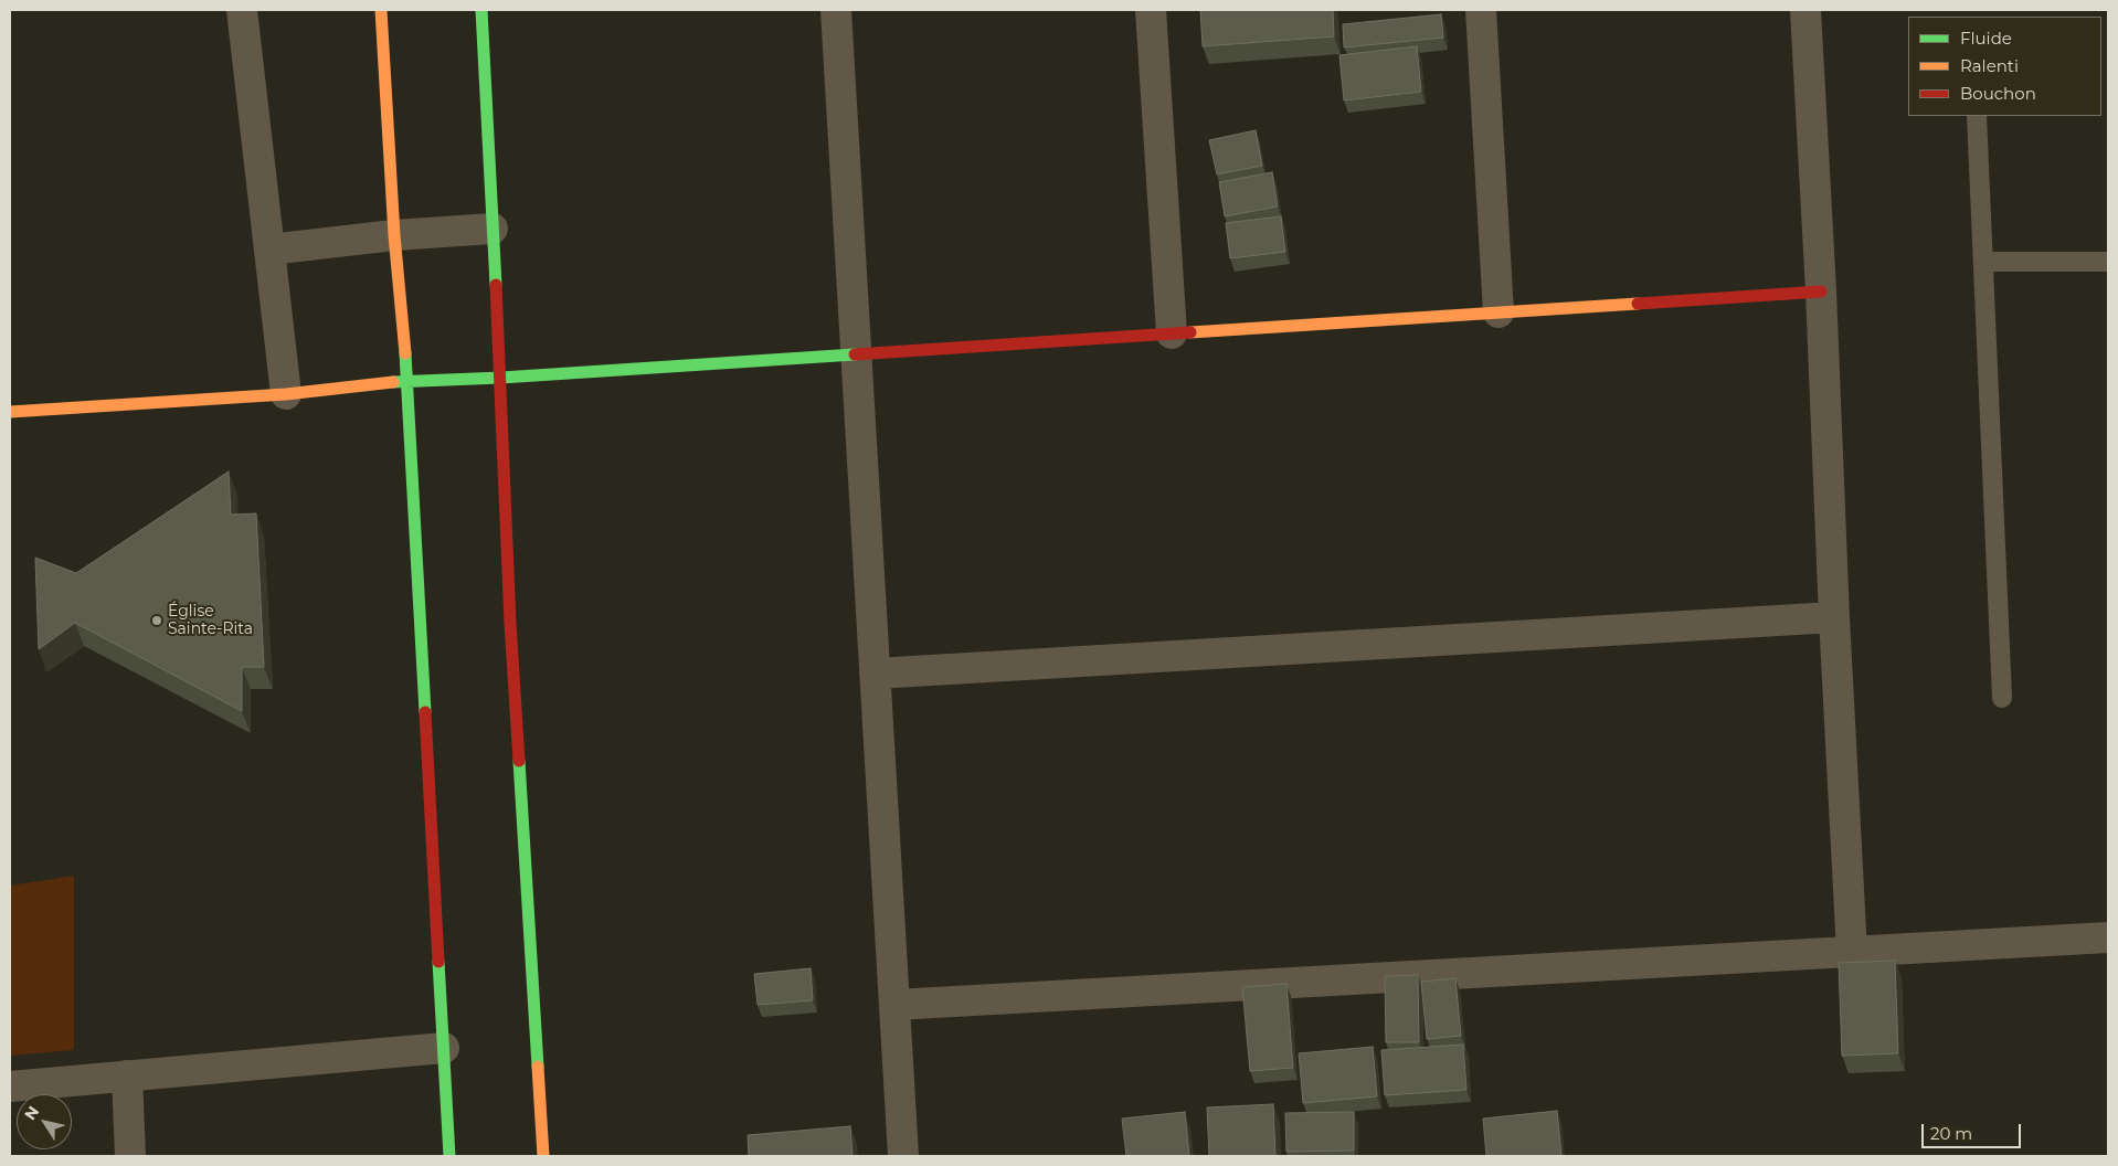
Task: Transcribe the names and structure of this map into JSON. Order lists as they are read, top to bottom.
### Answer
{
  "places": ["Église Sainte-Rita"],
  "legend": ["Fluide", "Ralenti", "Bouchon"],
  "scale_bar": "20 m",
  "north": "top left"
}
